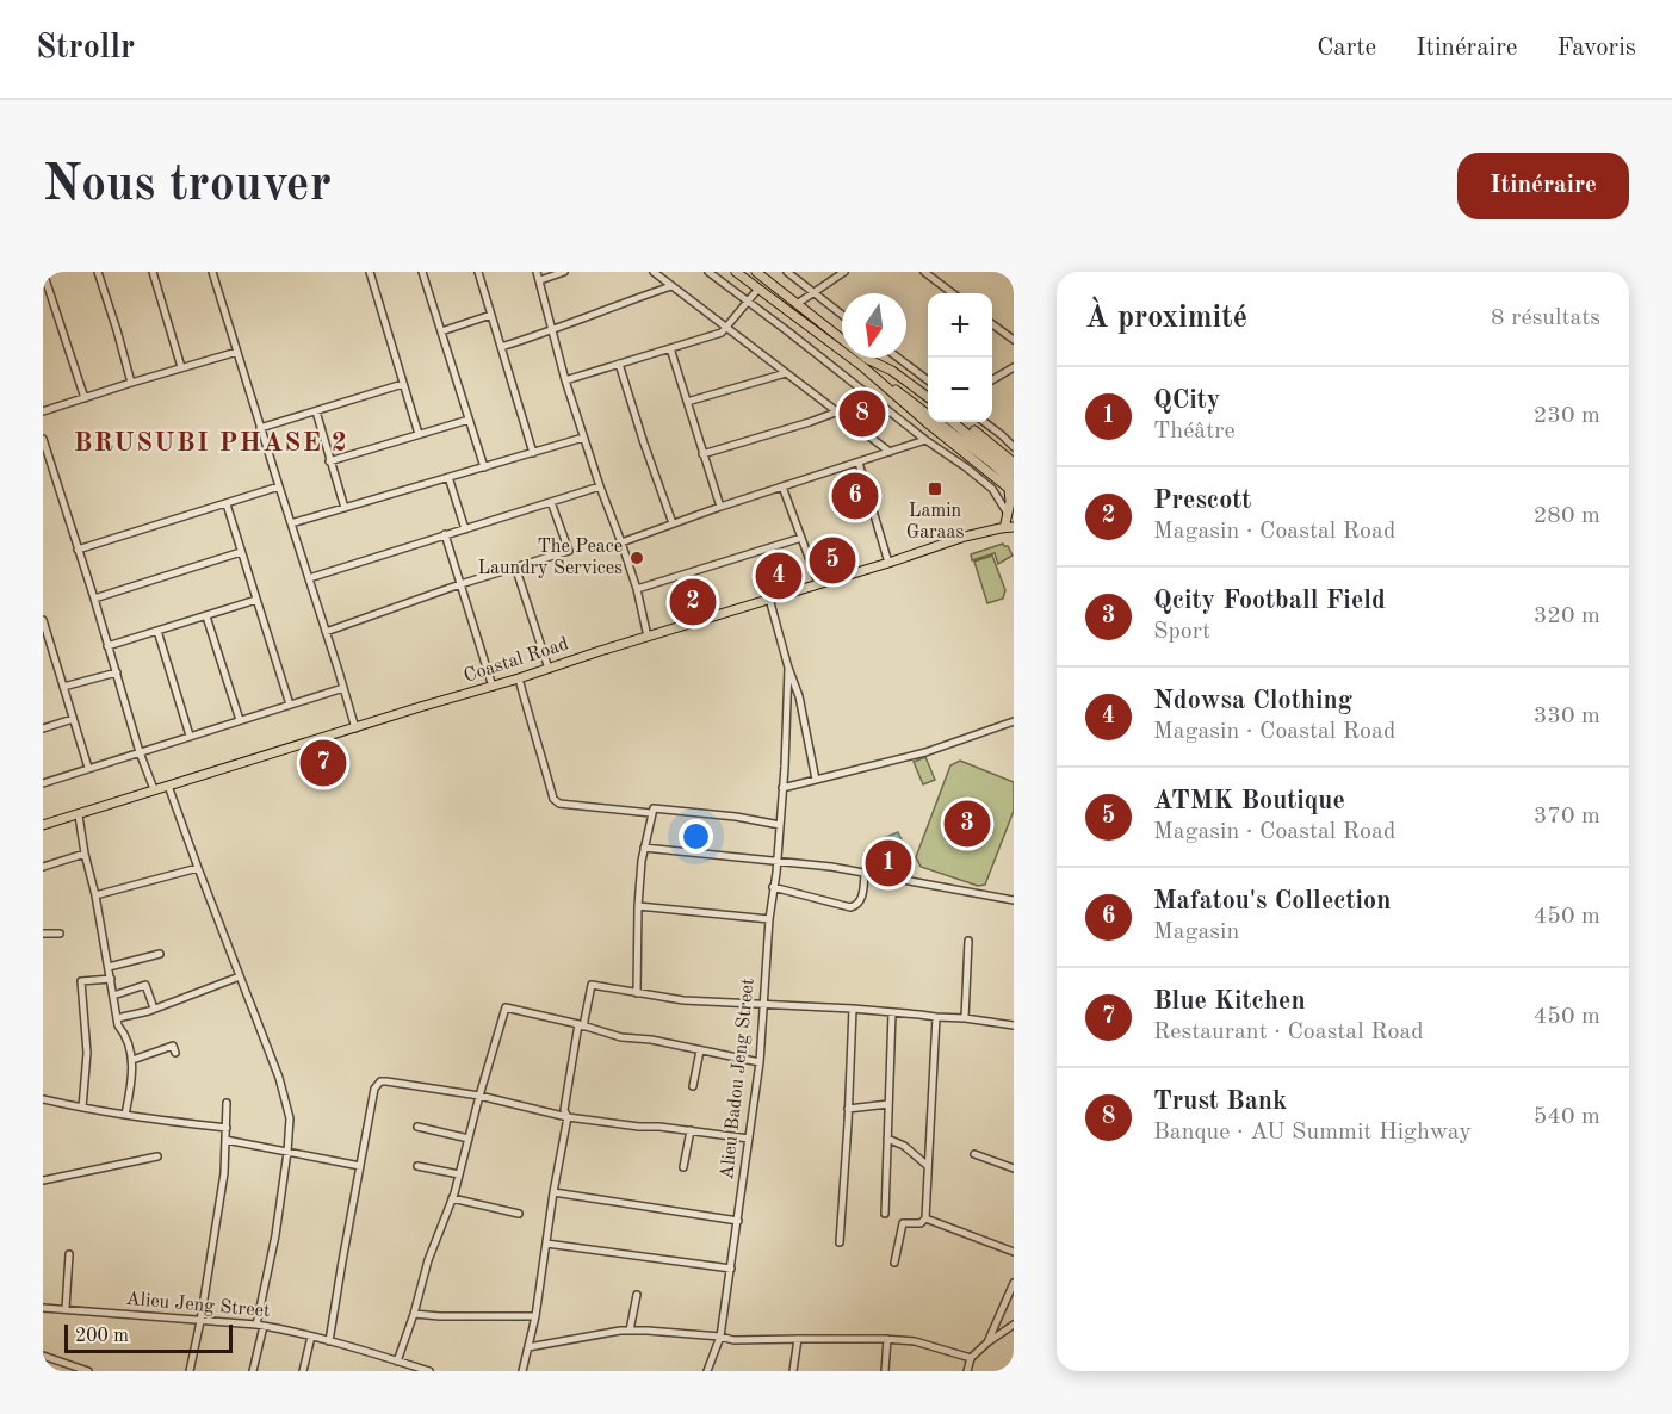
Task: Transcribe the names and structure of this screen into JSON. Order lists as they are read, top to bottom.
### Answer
{
  "streets": {
    "main road": ["Coastal Road"],
    "street": ["Alieu Badou Jeng Street", "Alieu Jeng Street"]
  },
  "districts": ["BRUSUBI PHASE 2"],
  "places": {
    "transit": ["Lamin Garaas"],
    "other": ["The Peace Laundry Services"]
  },
  "scale_bar": "200 m",
  "north": "bottom",
  "page": {
    "header": "Strollr",
    "nav": ["Carte", "Itinéraire", "Favoris"],
    "buttons": "Itinéraire",
    "title": "Nous trouver",
    "heading": ["À proximité", "8 résultats"],
    "map_buttons": ["+", "−"],
    "list": [
      {
        "mark": "1",
        "name": "QCity",
        "note": "Théâtre",
        "value": "230 m"
      },
      {
        "mark": "2",
        "name": "Prescott",
        "note": "Magasin · Coastal Road",
        "value": "280 m"
      },
      {
        "mark": "3",
        "name": "Qcity Football Field",
        "note": "Sport",
        "value": "320 m"
      },
      {
        "mark": "4",
        "name": "Ndowsa Clothing",
        "note": "Magasin · Coastal Road",
        "value": "330 m"
      },
      {
        "mark": "5",
        "name": "ATMK Boutique",
        "note": "Magasin · Coastal Road",
        "value": "370 m"
      },
      {
        "mark": "6",
        "name": "Mafatou's Collection",
        "note": "Magasin",
        "value": "450 m"
      },
      {
        "mark": "7",
        "name": "Blue Kitchen",
        "note": "Restaurant · Coastal Road",
        "value": "450 m"
      },
      {
        "mark": "8",
        "name": "Trust Bank",
        "note": "Banque · AU Summit Highway",
        "value": "540 m"
      }
    ],
    "pins": [
      "8",
      "6",
      "5",
      "4",
      "2",
      "7",
      "3",
      "1"
    ],
    "scale": "200 m"
  }
}
